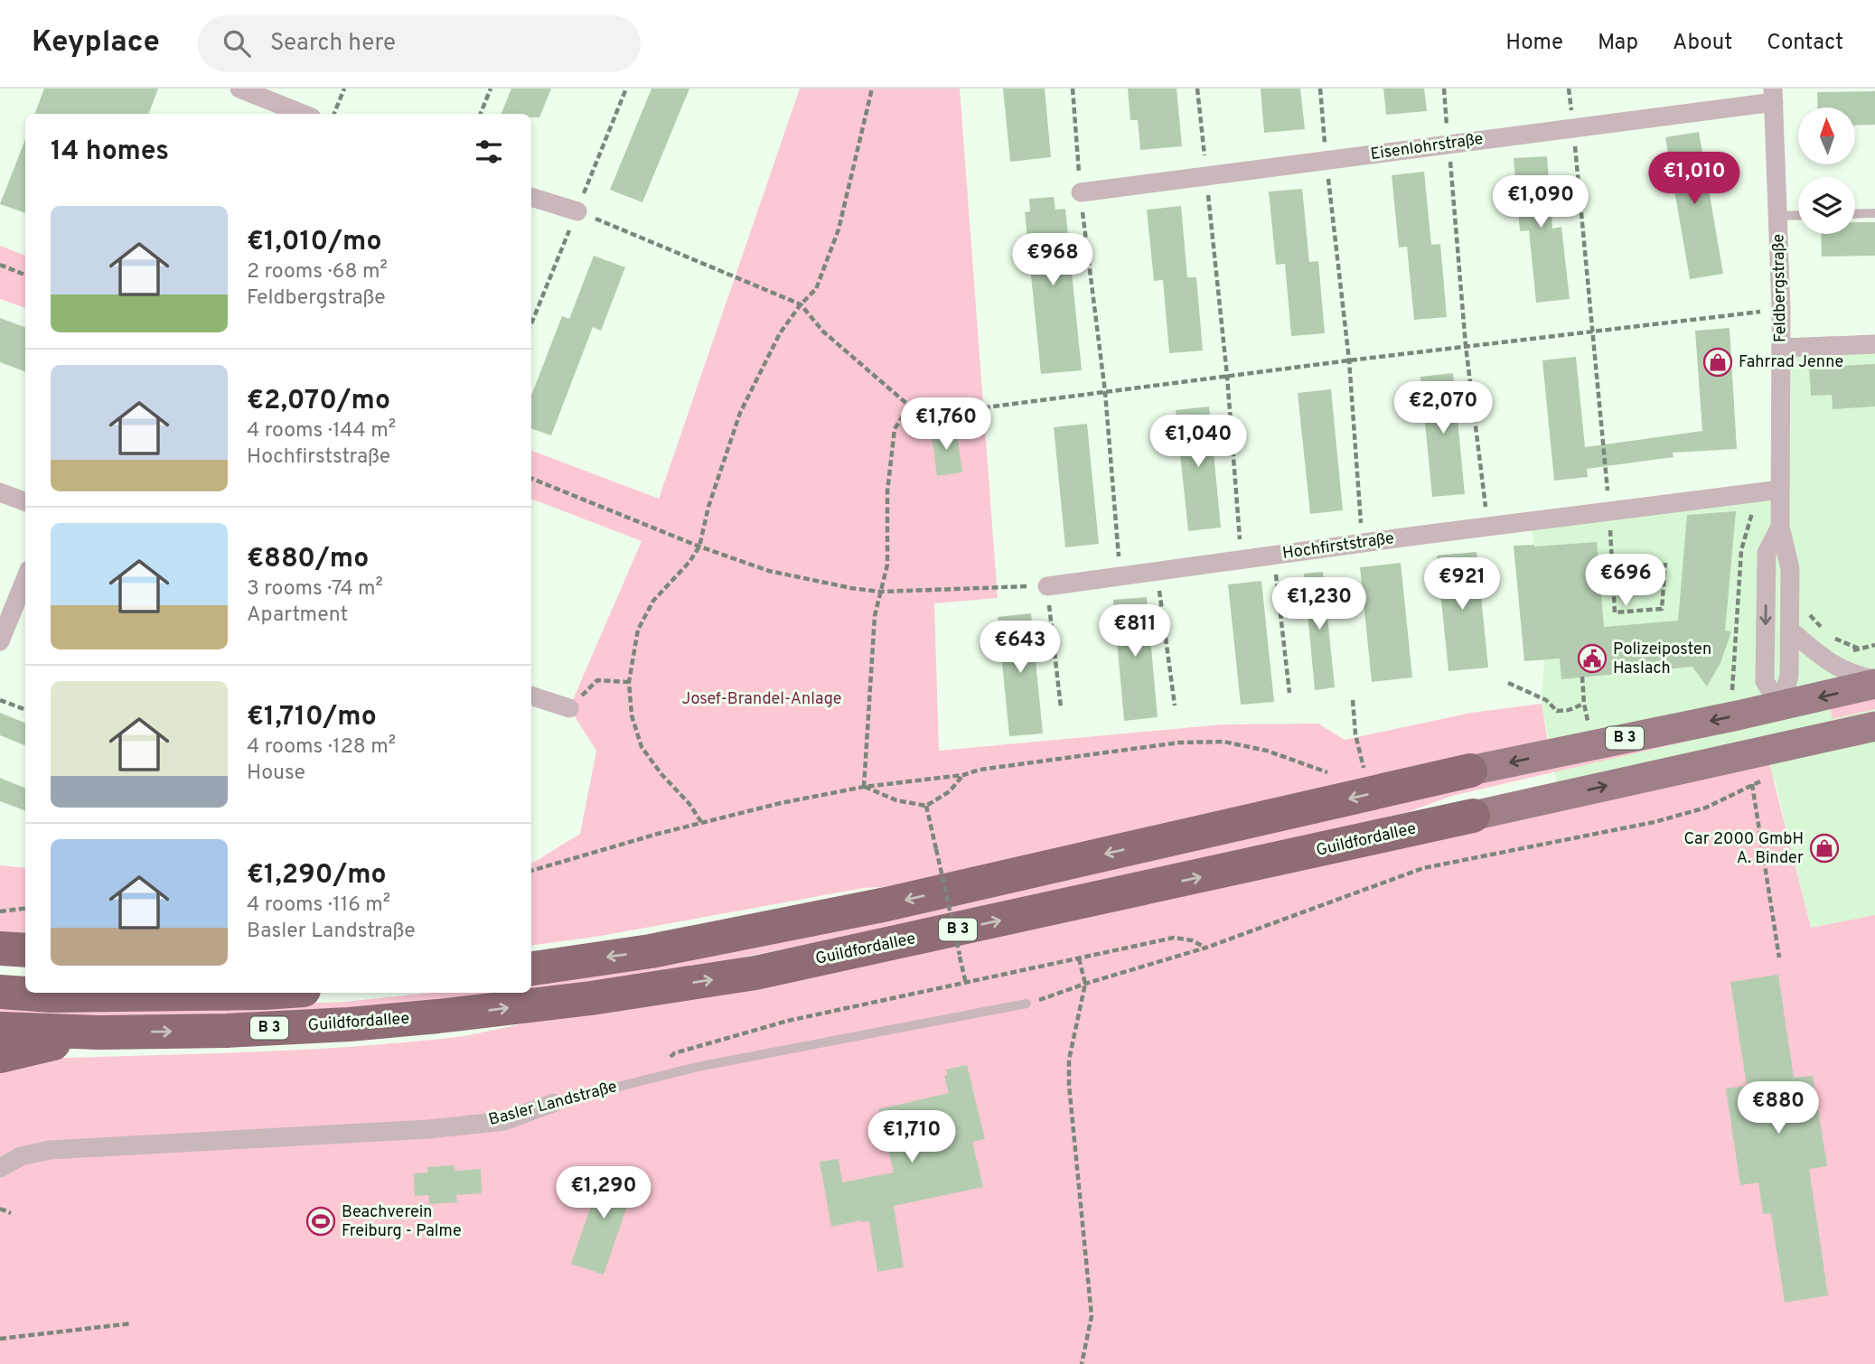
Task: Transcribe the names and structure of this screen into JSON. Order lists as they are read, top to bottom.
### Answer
{
  "streets": {
    "highway": ["B 3", "Guildfordallee"],
    "street": [
      "Eisenlohrstraße",
      "Feldbergstraße",
      "Hochfirststraße",
      "Basler Landstraße"
    ]
  },
  "crossings": [
    ["Eisenlohrstraße", "Feldbergstraße"],
    ["Feldbergstraße", "Hochfirststraße"],
    ["Feldbergstraße", "B 3"],
    ["B 3", "Guildfordallee"]
  ],
  "one_way": ["Guildfordallee"],
  "parks": ["Josef-Brandel-Anlage"],
  "places": {
    "shop": ["Fahrrad Jenne", "Car 2000 GmbH A. Binder"],
    "public building": ["Polizeiposten Haslach"],
    "sports": ["Beachverein Freiburg - Palme"]
  },
  "north": "top",
  "page": {
    "header": "Keyplace",
    "search": "Search here",
    "nav": [
      "Home",
      "Map",
      "About",
      "Contact"
    ],
    "heading": "14 homes",
    "price": [
      "€1,010",
      "€1,090",
      "€968",
      "€2,070",
      "€1,760",
      "€1,040",
      "€696",
      "€921",
      "€1,230",
      "€811",
      "€643",
      "€880",
      "€1,710",
      "€1,290"
    ],
    "list": [
      {
        "name": "€1,010/mo",
        "note": "2 rooms · 68 m² · Feldbergstraße"
      },
      {
        "name": "€2,070/mo",
        "note": "4 rooms · 144 m² · Hochfirststraße"
      },
      {
        "name": "€880/mo",
        "note": "3 rooms · 74 m² · Apartment"
      },
      {
        "name": "€1,710/mo",
        "note": "4 rooms · 128 m² · House"
      },
      {
        "name": "€1,290/mo",
        "note": "4 rooms · 116 m² · Basler Landstraße"
      }
    ]
  }
}
